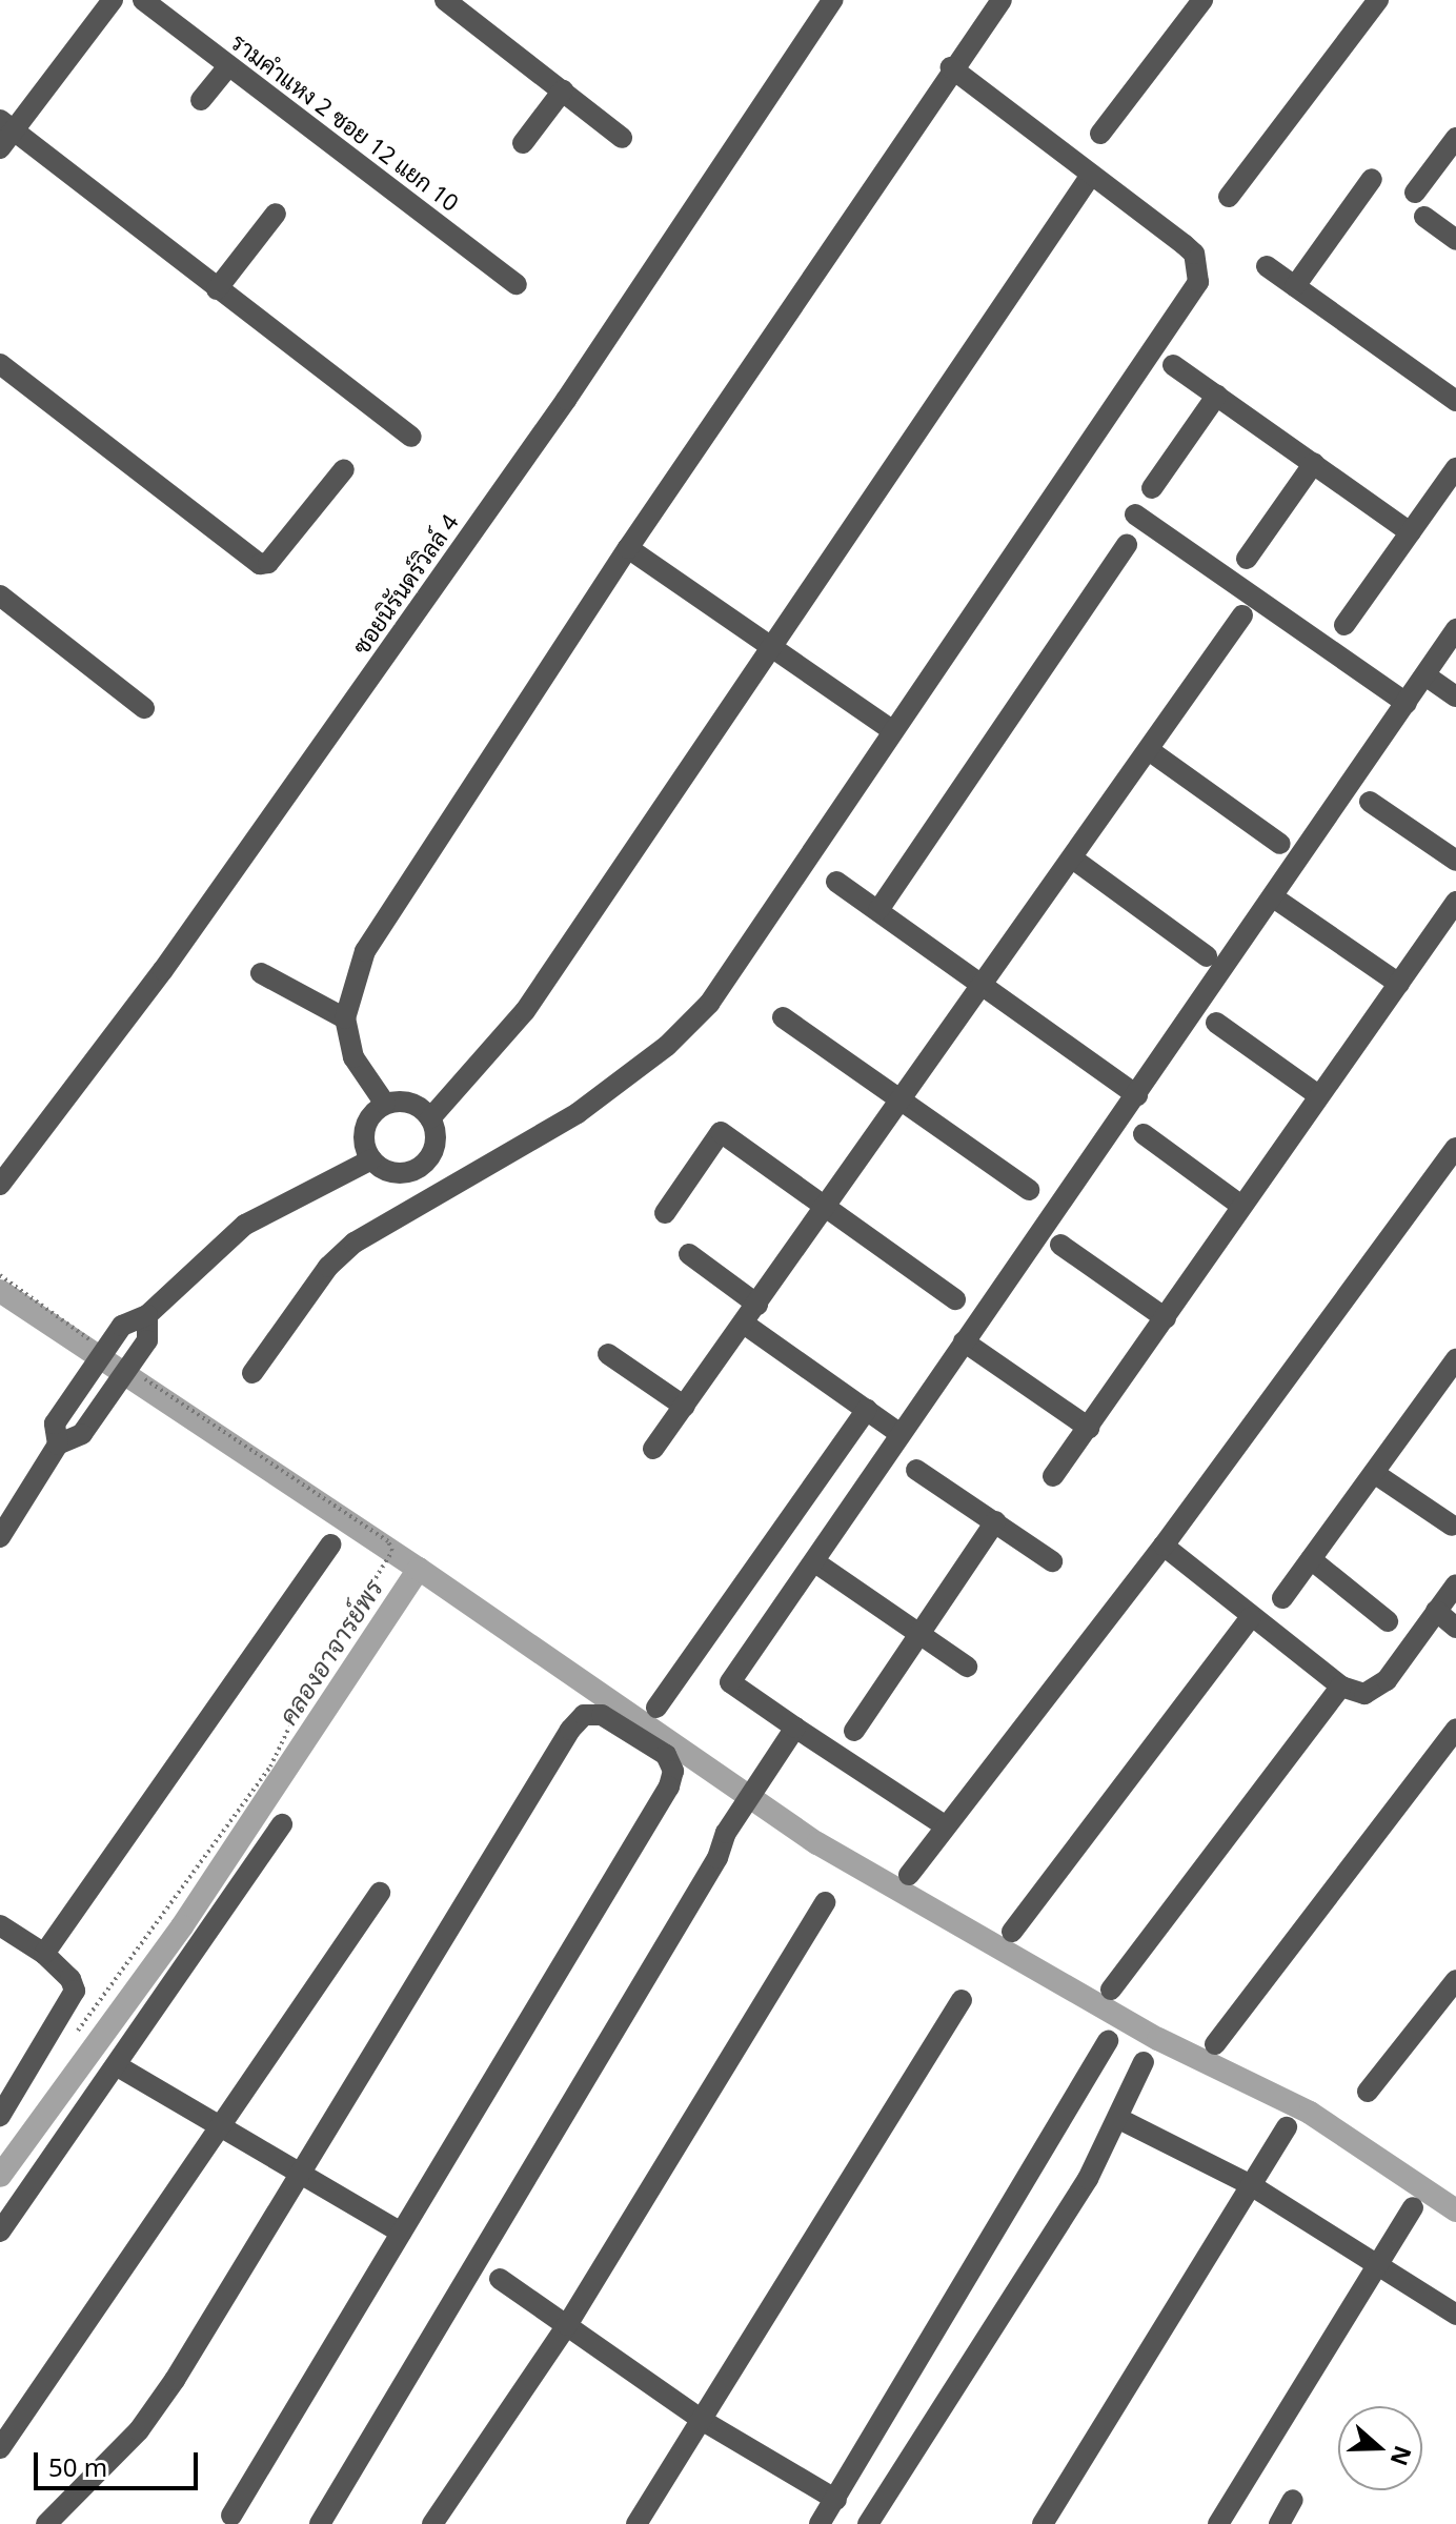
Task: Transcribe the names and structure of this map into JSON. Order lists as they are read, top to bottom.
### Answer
{
  "streets": {
    "street": ["รามคำแหง 2 ซอย 12 แยก 10", "ซอยนิรันดร์วิลล์ 4"]
  },
  "water": ["คลองอาจารย์พร"],
  "scale_bar": "50 m",
  "north": "right"
}
